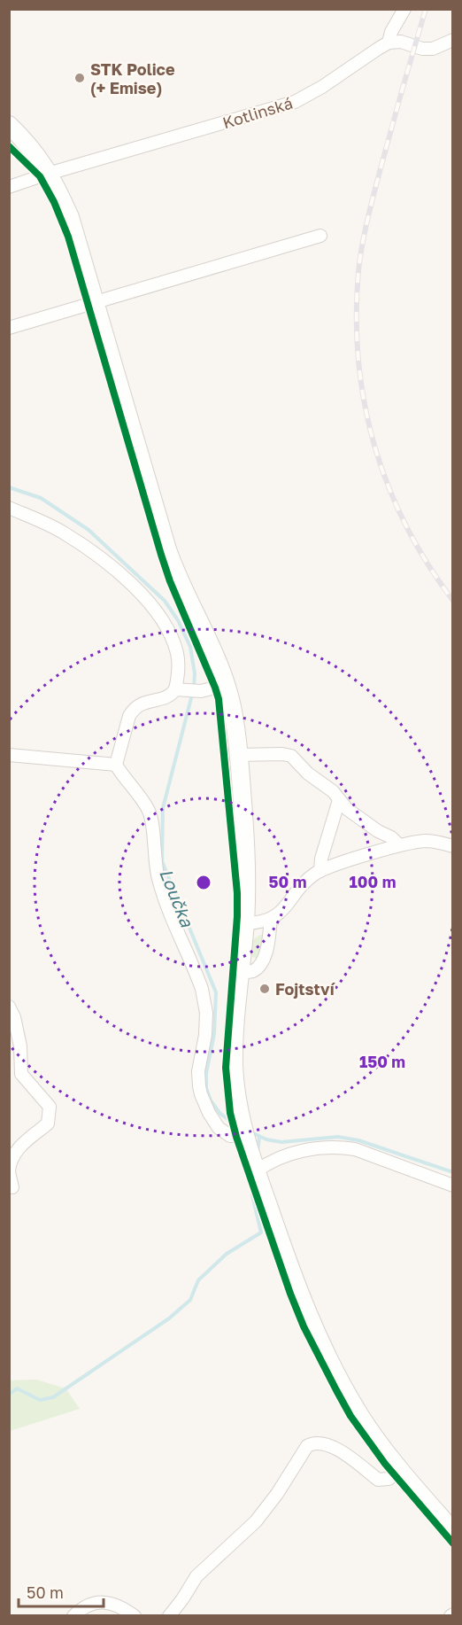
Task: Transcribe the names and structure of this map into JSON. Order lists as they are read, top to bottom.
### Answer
{
  "streets": {
    "street": ["Kotlinská"]
  },
  "water": ["Loučka"],
  "places": ["STK Police (+ Emise)", "Fojtství"],
  "scale_bar": "50 m",
  "rings": ["50 m", "100 m", "150 m"]
}
